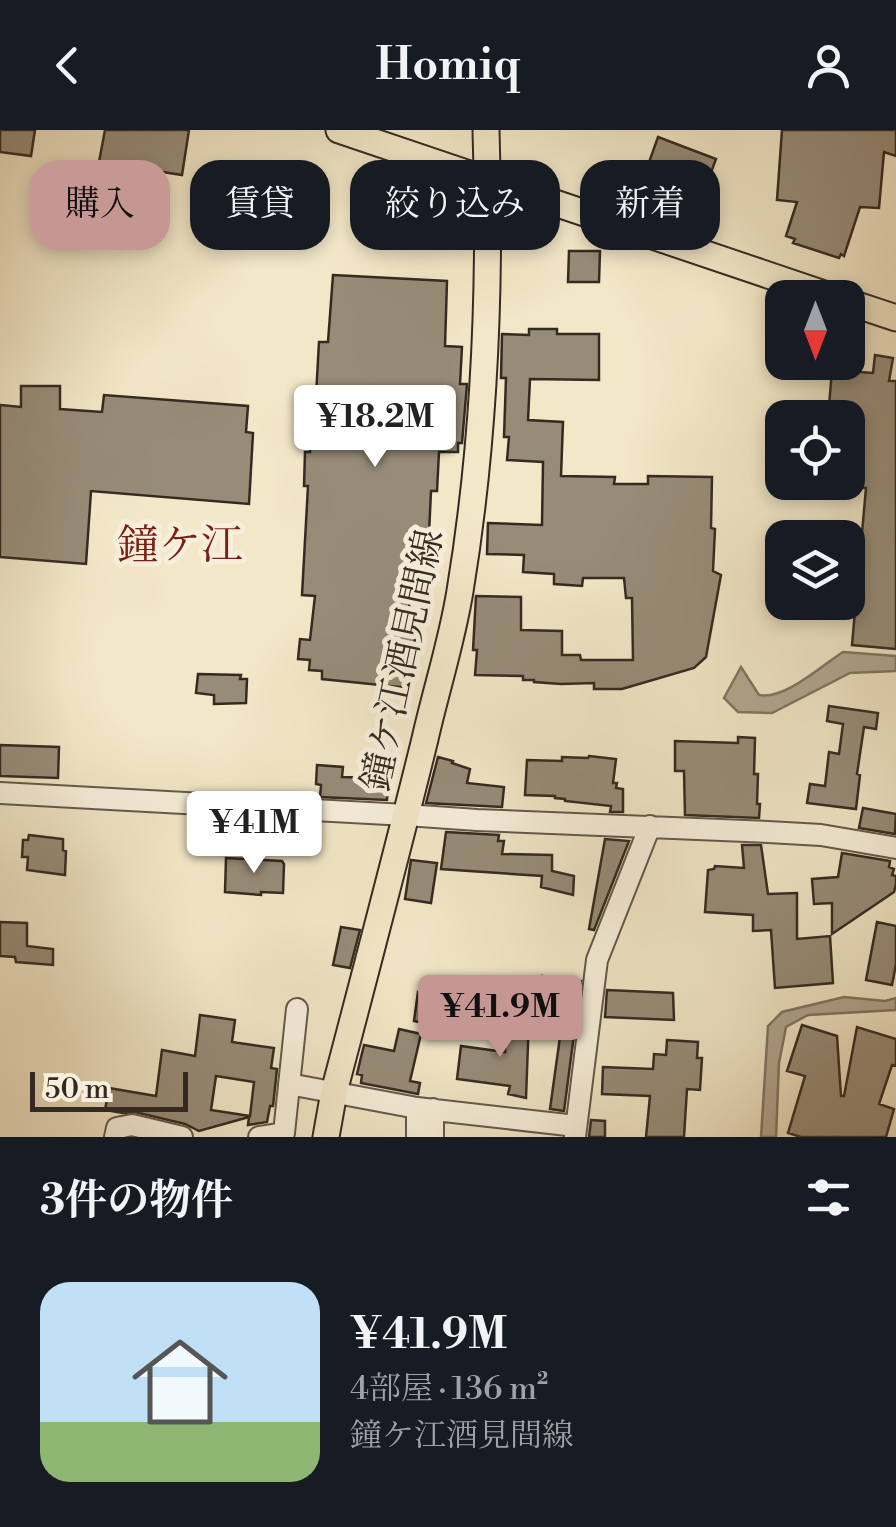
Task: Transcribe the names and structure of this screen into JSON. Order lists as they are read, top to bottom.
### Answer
{
  "streets": {
    "main road": ["鐘ケ江酒見間線"]
  },
  "districts": ["鐘ケ江"],
  "scale_bar": "50 m",
  "north": "bottom",
  "page": {
    "header": "Homiq",
    "chip": [
      "購入",
      "賃貸",
      "絞り込み",
      "新着"
    ],
    "price": ["¥18.2M", "¥41M", "¥41.9M"],
    "scale": "50 m",
    "heading": "3件の物件",
    "list": [
      {
        "name": "¥41.9M",
        "note": "4部屋 · 136 m² · 鐘ケ江酒見間線"
      }
    ]
  }
}
